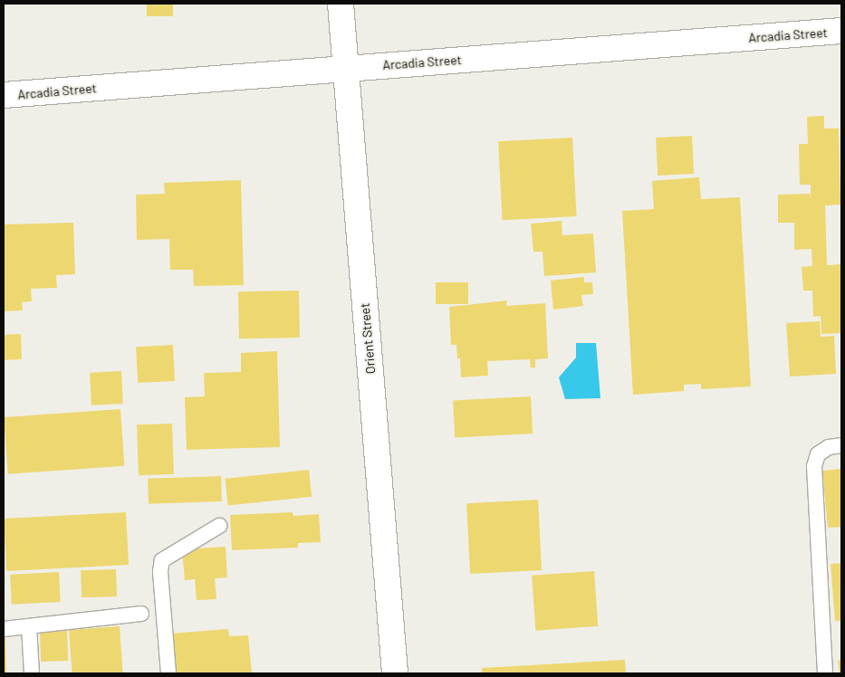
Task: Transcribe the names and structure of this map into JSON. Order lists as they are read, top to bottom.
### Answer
{
  "streets": {
    "street": ["Arcadia Street", "Orient Street"]
  },
  "crossings": [
    ["Arcadia Street", "Orient Street"]
  ]
}
